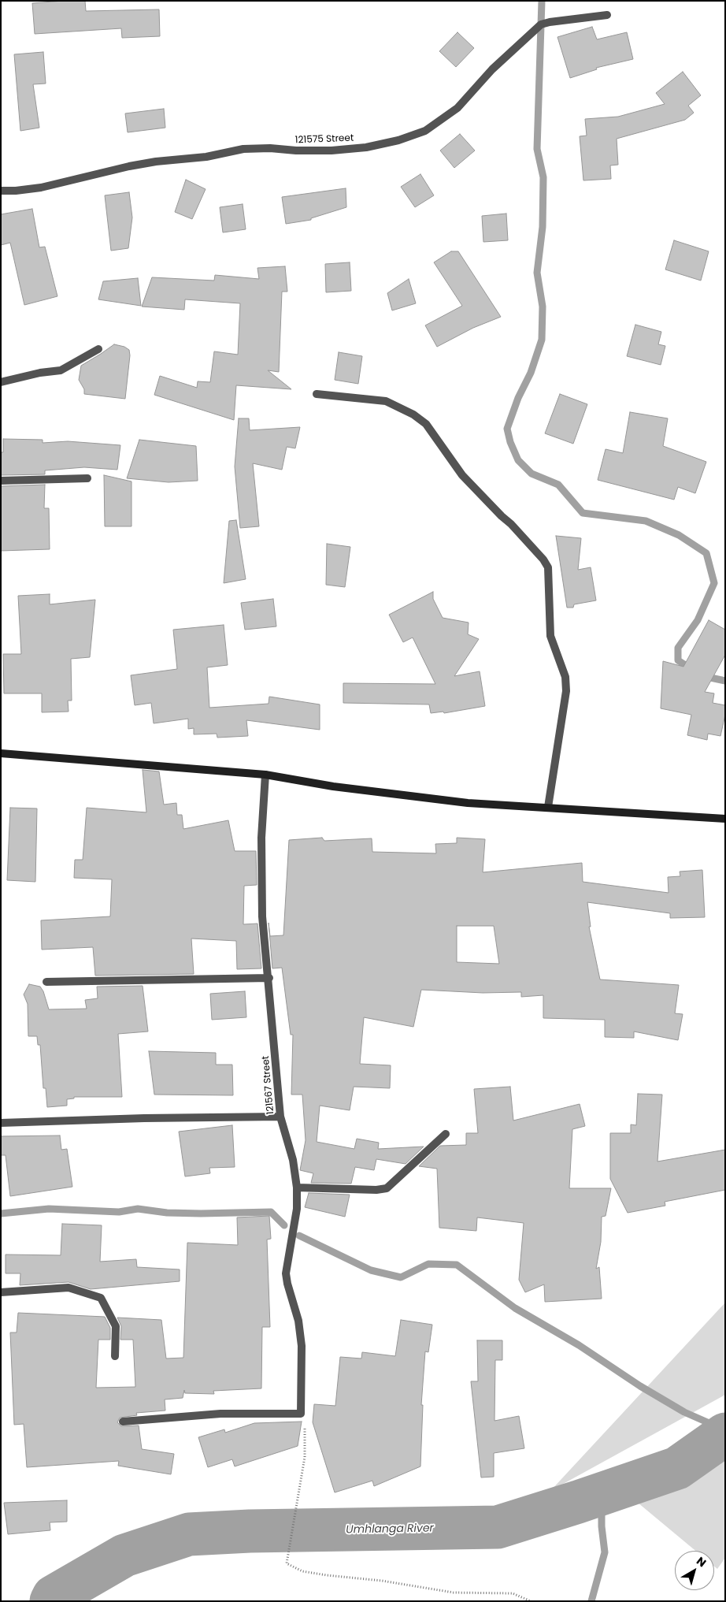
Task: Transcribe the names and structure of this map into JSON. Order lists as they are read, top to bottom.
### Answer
{
  "streets": {
    "street": ["121575 Street", "121567 Street"]
  },
  "water": ["Umhlanga River"],
  "north": "top right"
}
